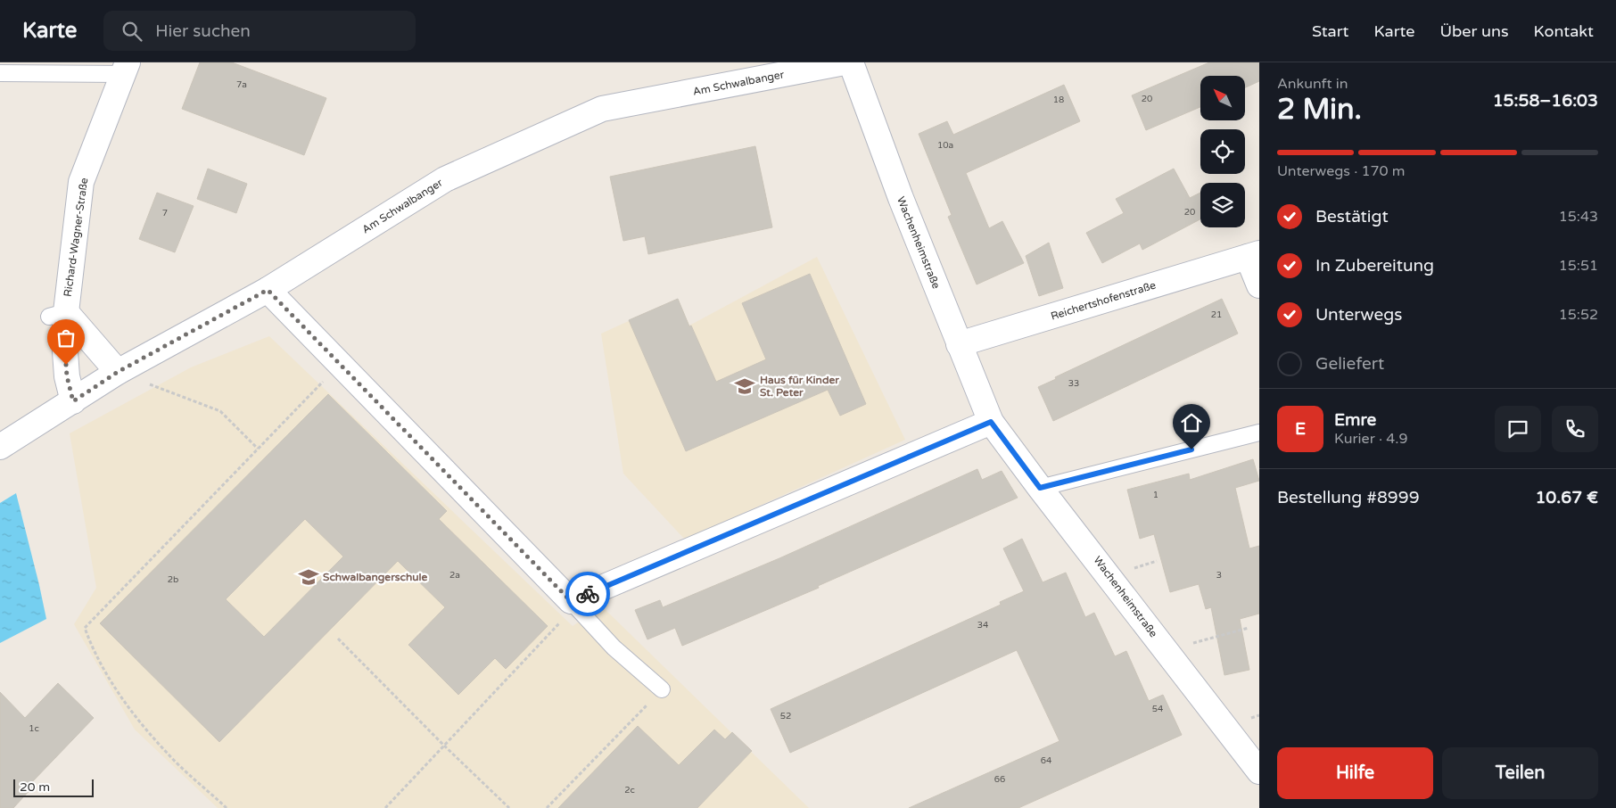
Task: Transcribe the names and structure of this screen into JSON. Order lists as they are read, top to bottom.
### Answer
{
  "streets": {
    "street": [
      "Am Schwalbanger",
      "Richard-Wagner-Straße",
      "Wachenheimstraße",
      "Reichertshofenstraße"
    ]
  },
  "crossings": [
    ["Am Schwalbanger", "Richard-Wagner-Straße"],
    ["Wachenheimstraße", "Reichertshofenstraße"]
  ],
  "places": {
    "school or university": ["Haus für Kinder St. Peter", "Schwalbangerschule"]
  },
  "house_numbers": [
    "7a",
    "20",
    "18",
    "10a",
    "20",
    "7",
    "21",
    "33",
    "1",
    "2a",
    "3",
    "2b",
    "34",
    "54",
    "52",
    "1c",
    "64",
    "66",
    "2c"
  ],
  "scale_bar": "20 m",
  "north": "top left",
  "page": {
    "header": "Karte",
    "search": "Hier suchen",
    "nav": [
      "Start",
      "Karte",
      "Über uns",
      "Kontakt"
    ],
    "heading": ["2 Min.", "Ankunft in", "15:58–16:03"],
    "panel": [
      "Emre",
      "Kurier · 4.9",
      "Bestellung #8999",
      "10.67 €"
    ],
    "bar": "Unterwegs · 170 m",
    "list": [
      ["Bestätigt", "15:43"],
      ["In Zubereitung", "15:51"],
      ["Unterwegs", "15:52"],
      "Geliefert"
    ],
    "round": "E",
    "buttons": ["Hilfe", "Teilen"],
    "scale": "20 m"
  }
}
